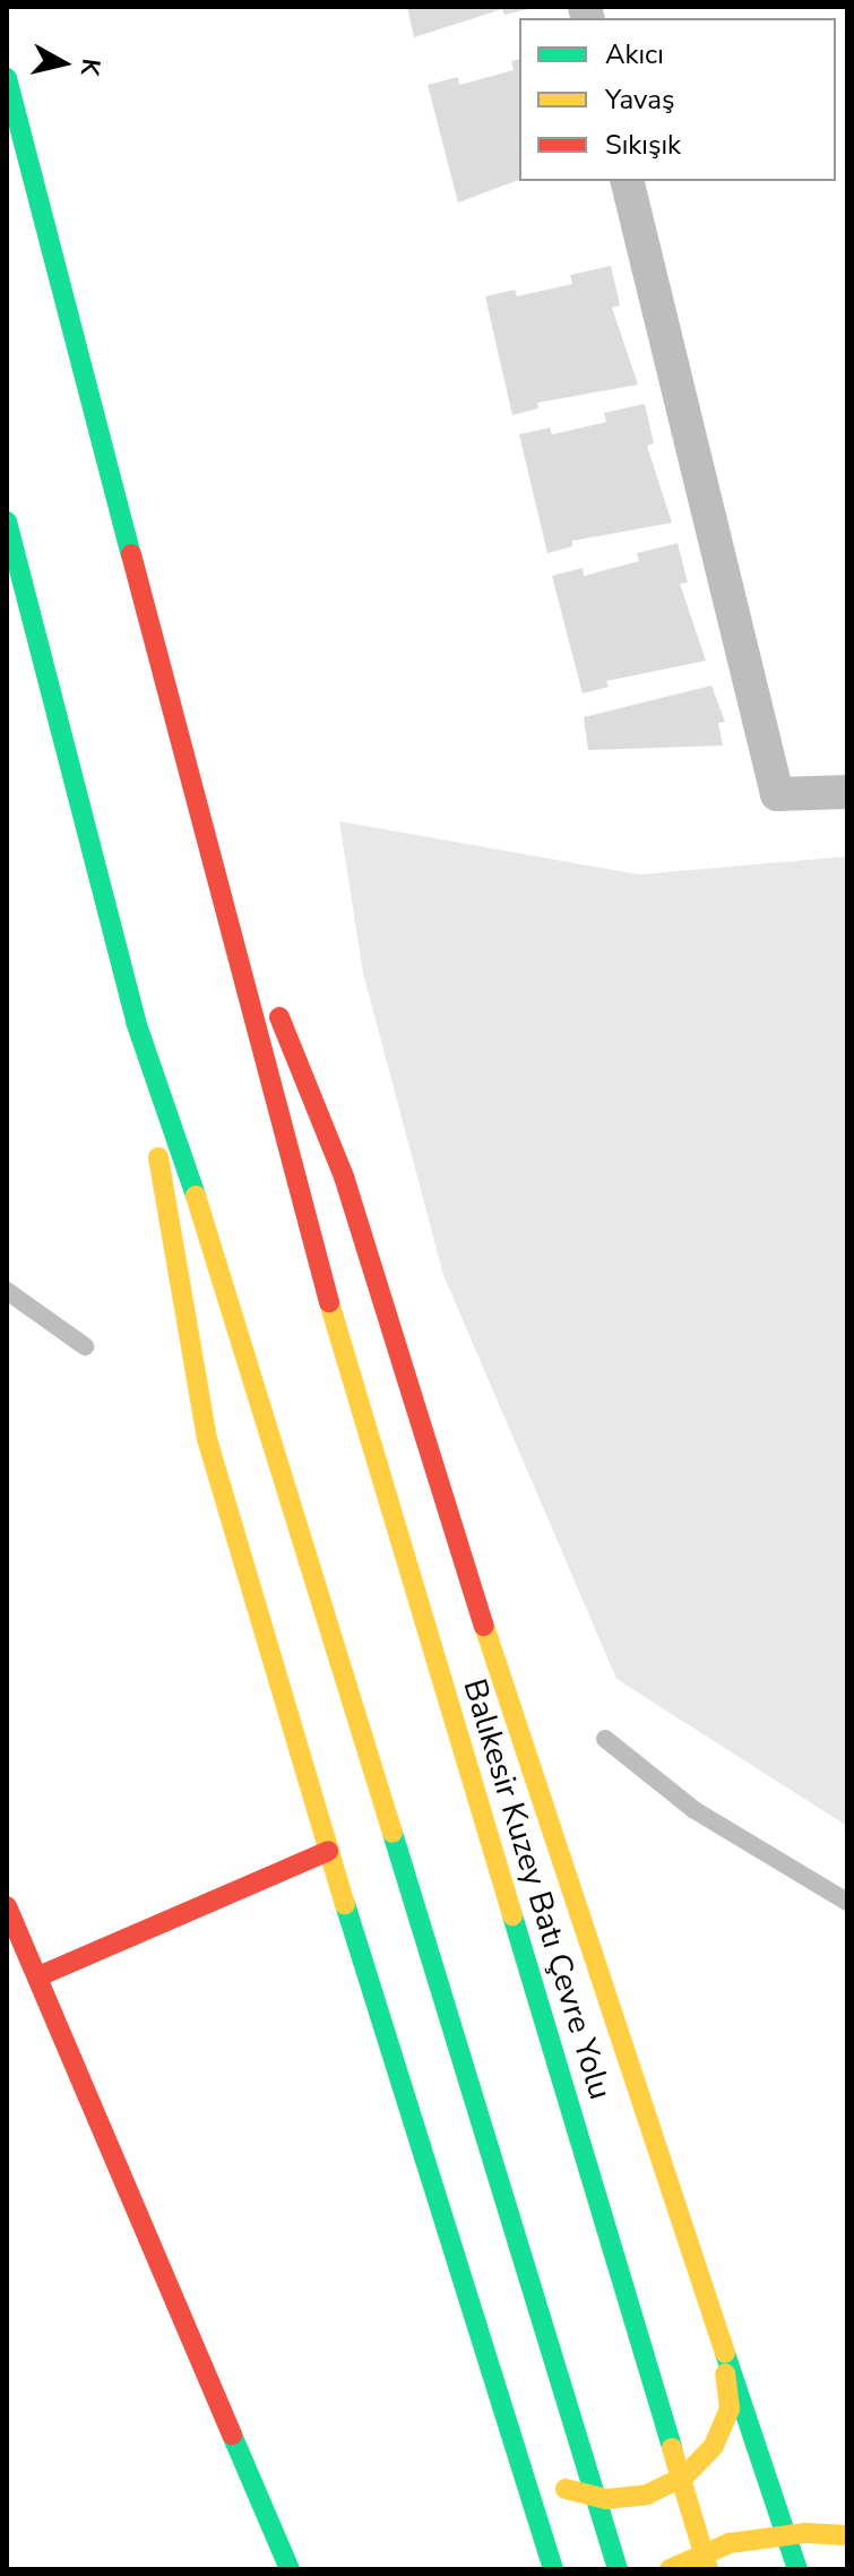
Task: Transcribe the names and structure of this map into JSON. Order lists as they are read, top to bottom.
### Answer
{
  "streets": {
    "main road": ["Balıkesir Kuzey Batı Çevre Yolu"]
  },
  "legend": ["Akıcı", "Yavaş", "Sıkışık"],
  "north": "right"
}
